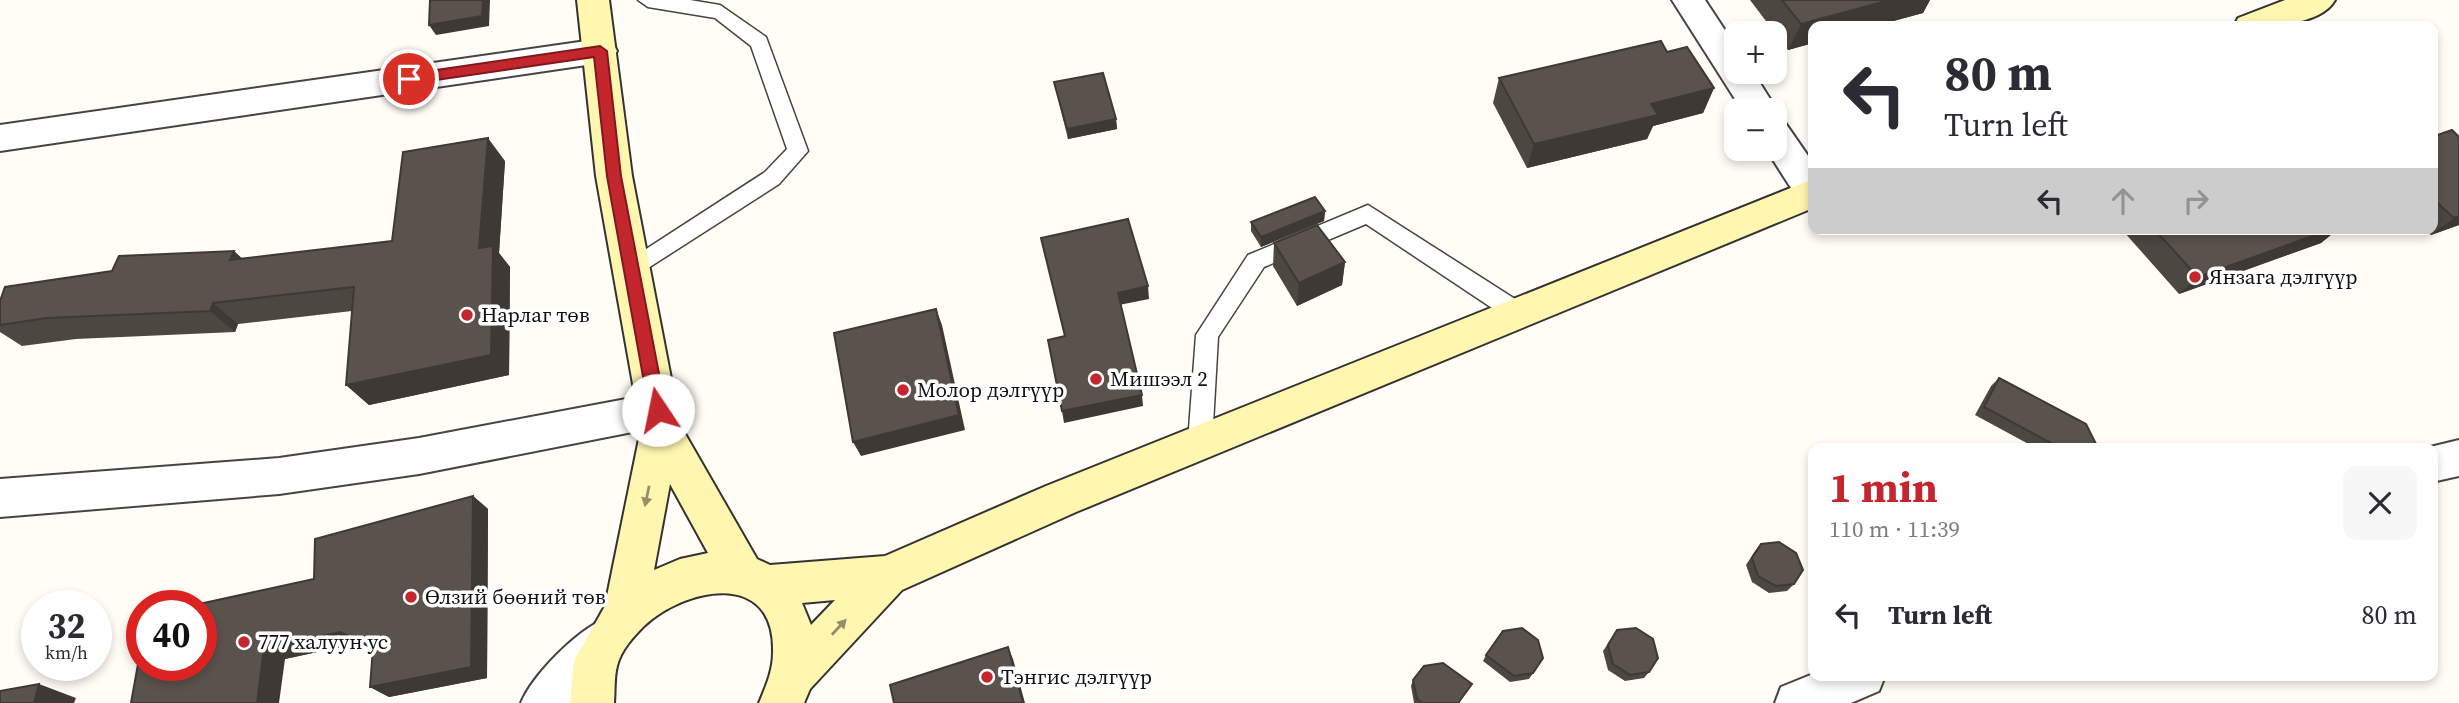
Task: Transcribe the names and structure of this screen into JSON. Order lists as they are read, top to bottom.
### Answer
{
  "places": [
    "Янзага дэлгүүр",
    "Нарлаг төв",
    "Мишээл 2",
    "Молор дэлгүүр",
    "Өлзий бөөний төв",
    "777 халуун ус",
    "Тэнгис дэлгүүр"
  ],
  "page": {
    "map_buttons": ["+", "−"],
    "turn": ["80 m", "Turn left"],
    "heading": ["1 min", "110 m · 11:39"],
    "list": [
      {
        "name": "Turn left",
        "value": "80 m"
      }
    ],
    "speed": "32 km/h",
    "limit": "40"
  }
}
